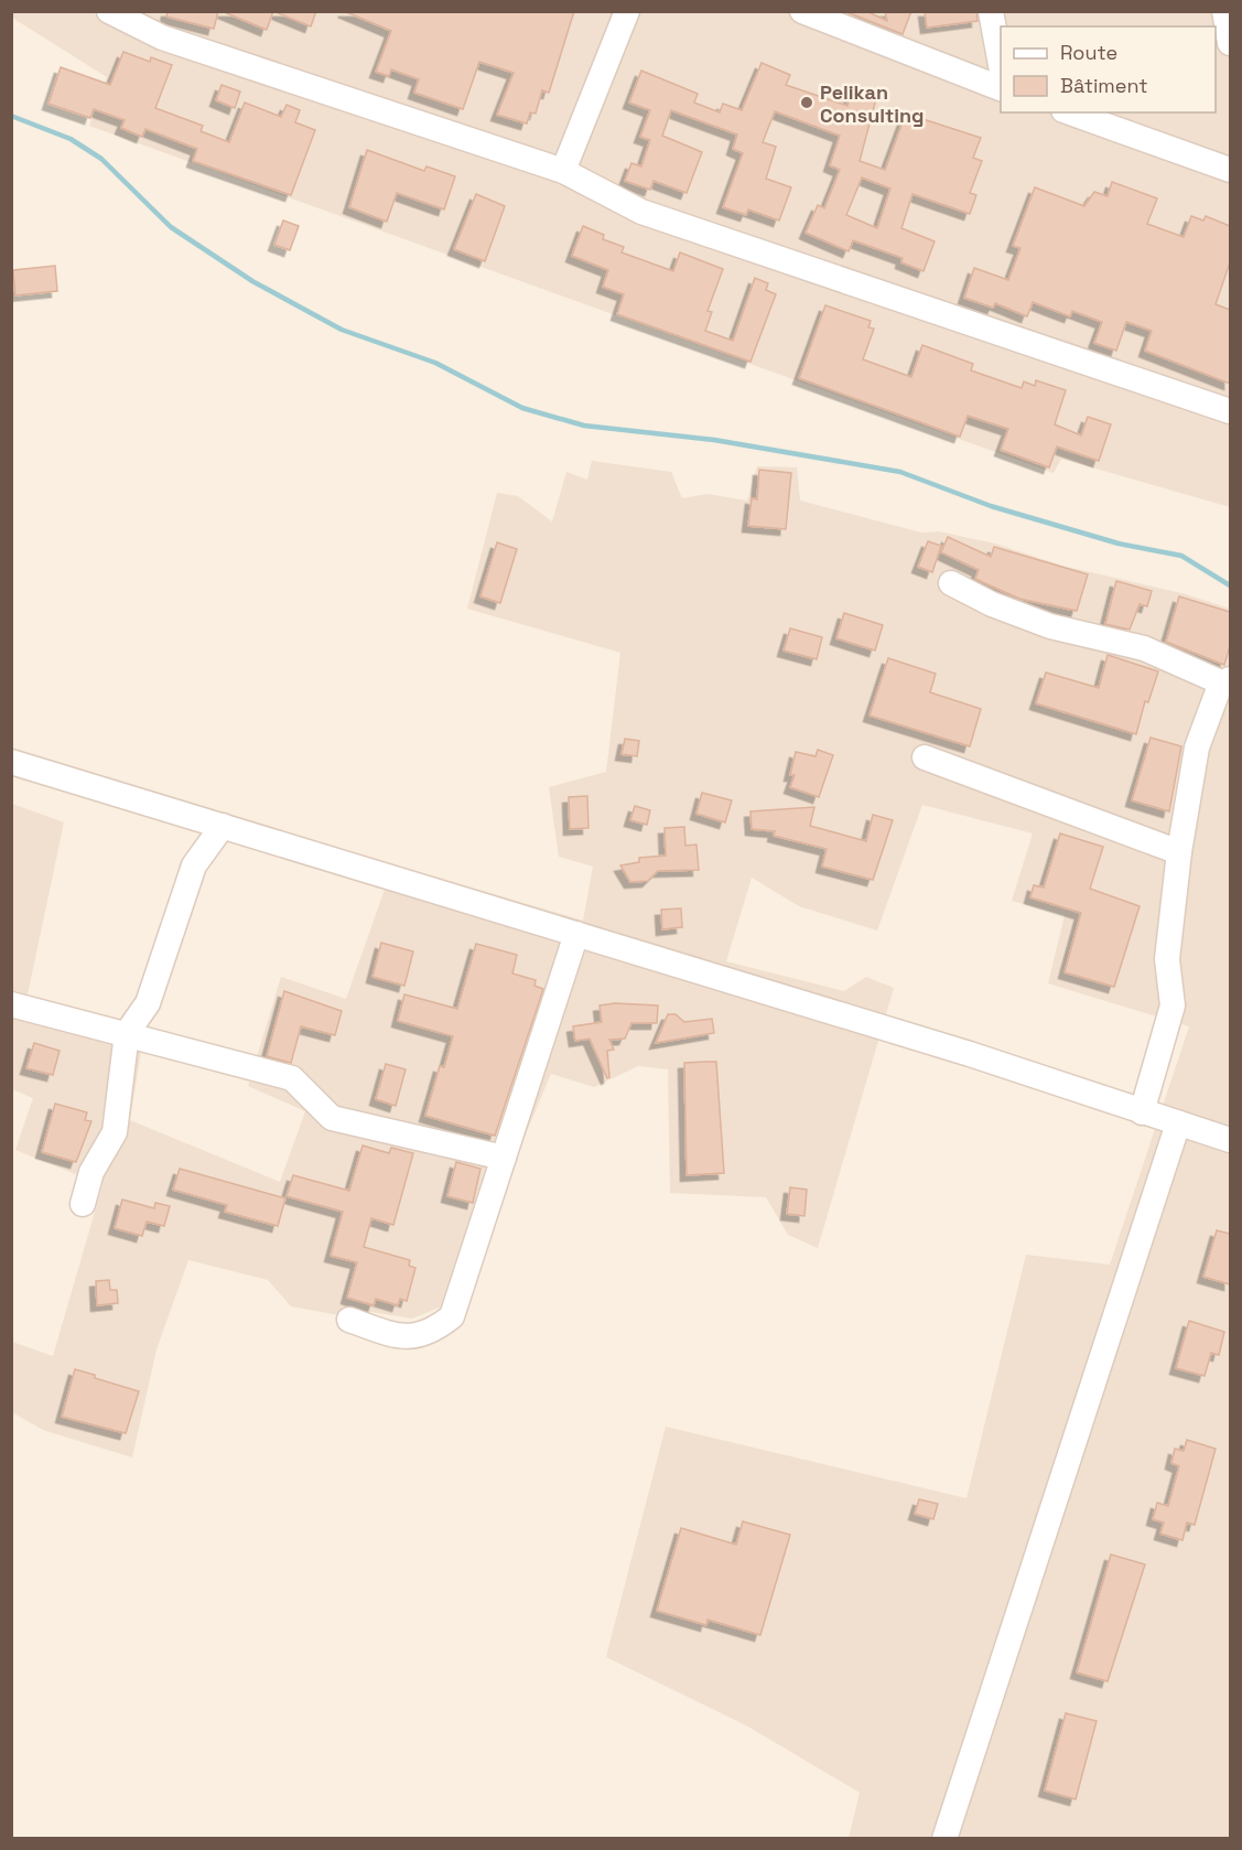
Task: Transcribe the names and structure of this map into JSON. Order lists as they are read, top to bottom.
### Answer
{
  "places": ["Pelikan Consulting"],
  "legend": ["Route", "Bâtiment"]
}
